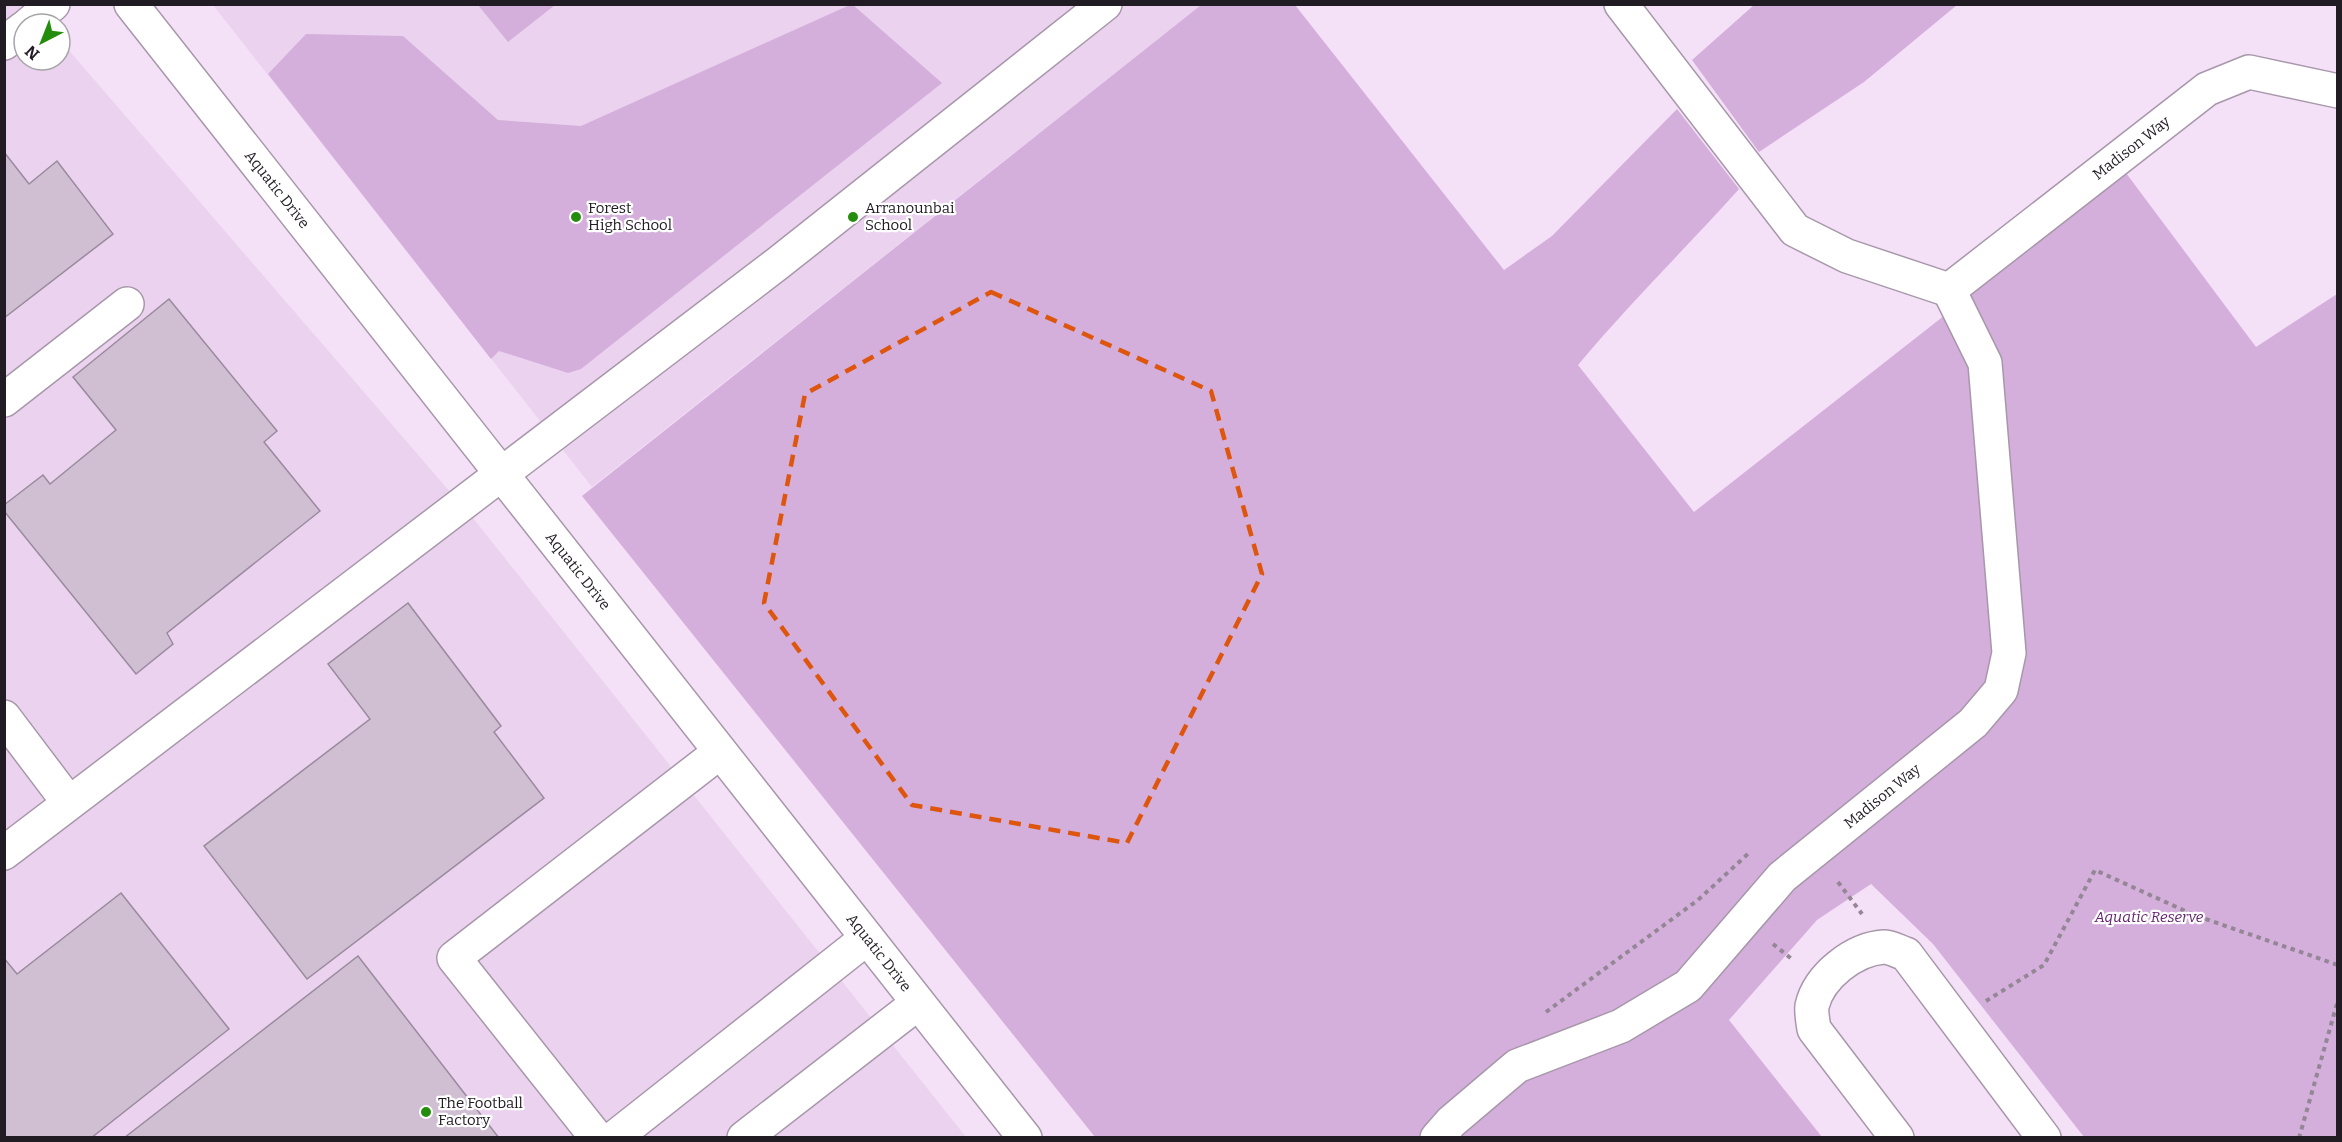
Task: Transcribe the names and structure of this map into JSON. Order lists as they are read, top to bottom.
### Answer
{
  "streets": {
    "street": ["Madison Way", "Aquatic Drive"]
  },
  "parks": ["Aquatic Reserve"],
  "places": ["Forest High School", "Arranounbai School", "The Football Factory"],
  "north": "bottom left"
}
